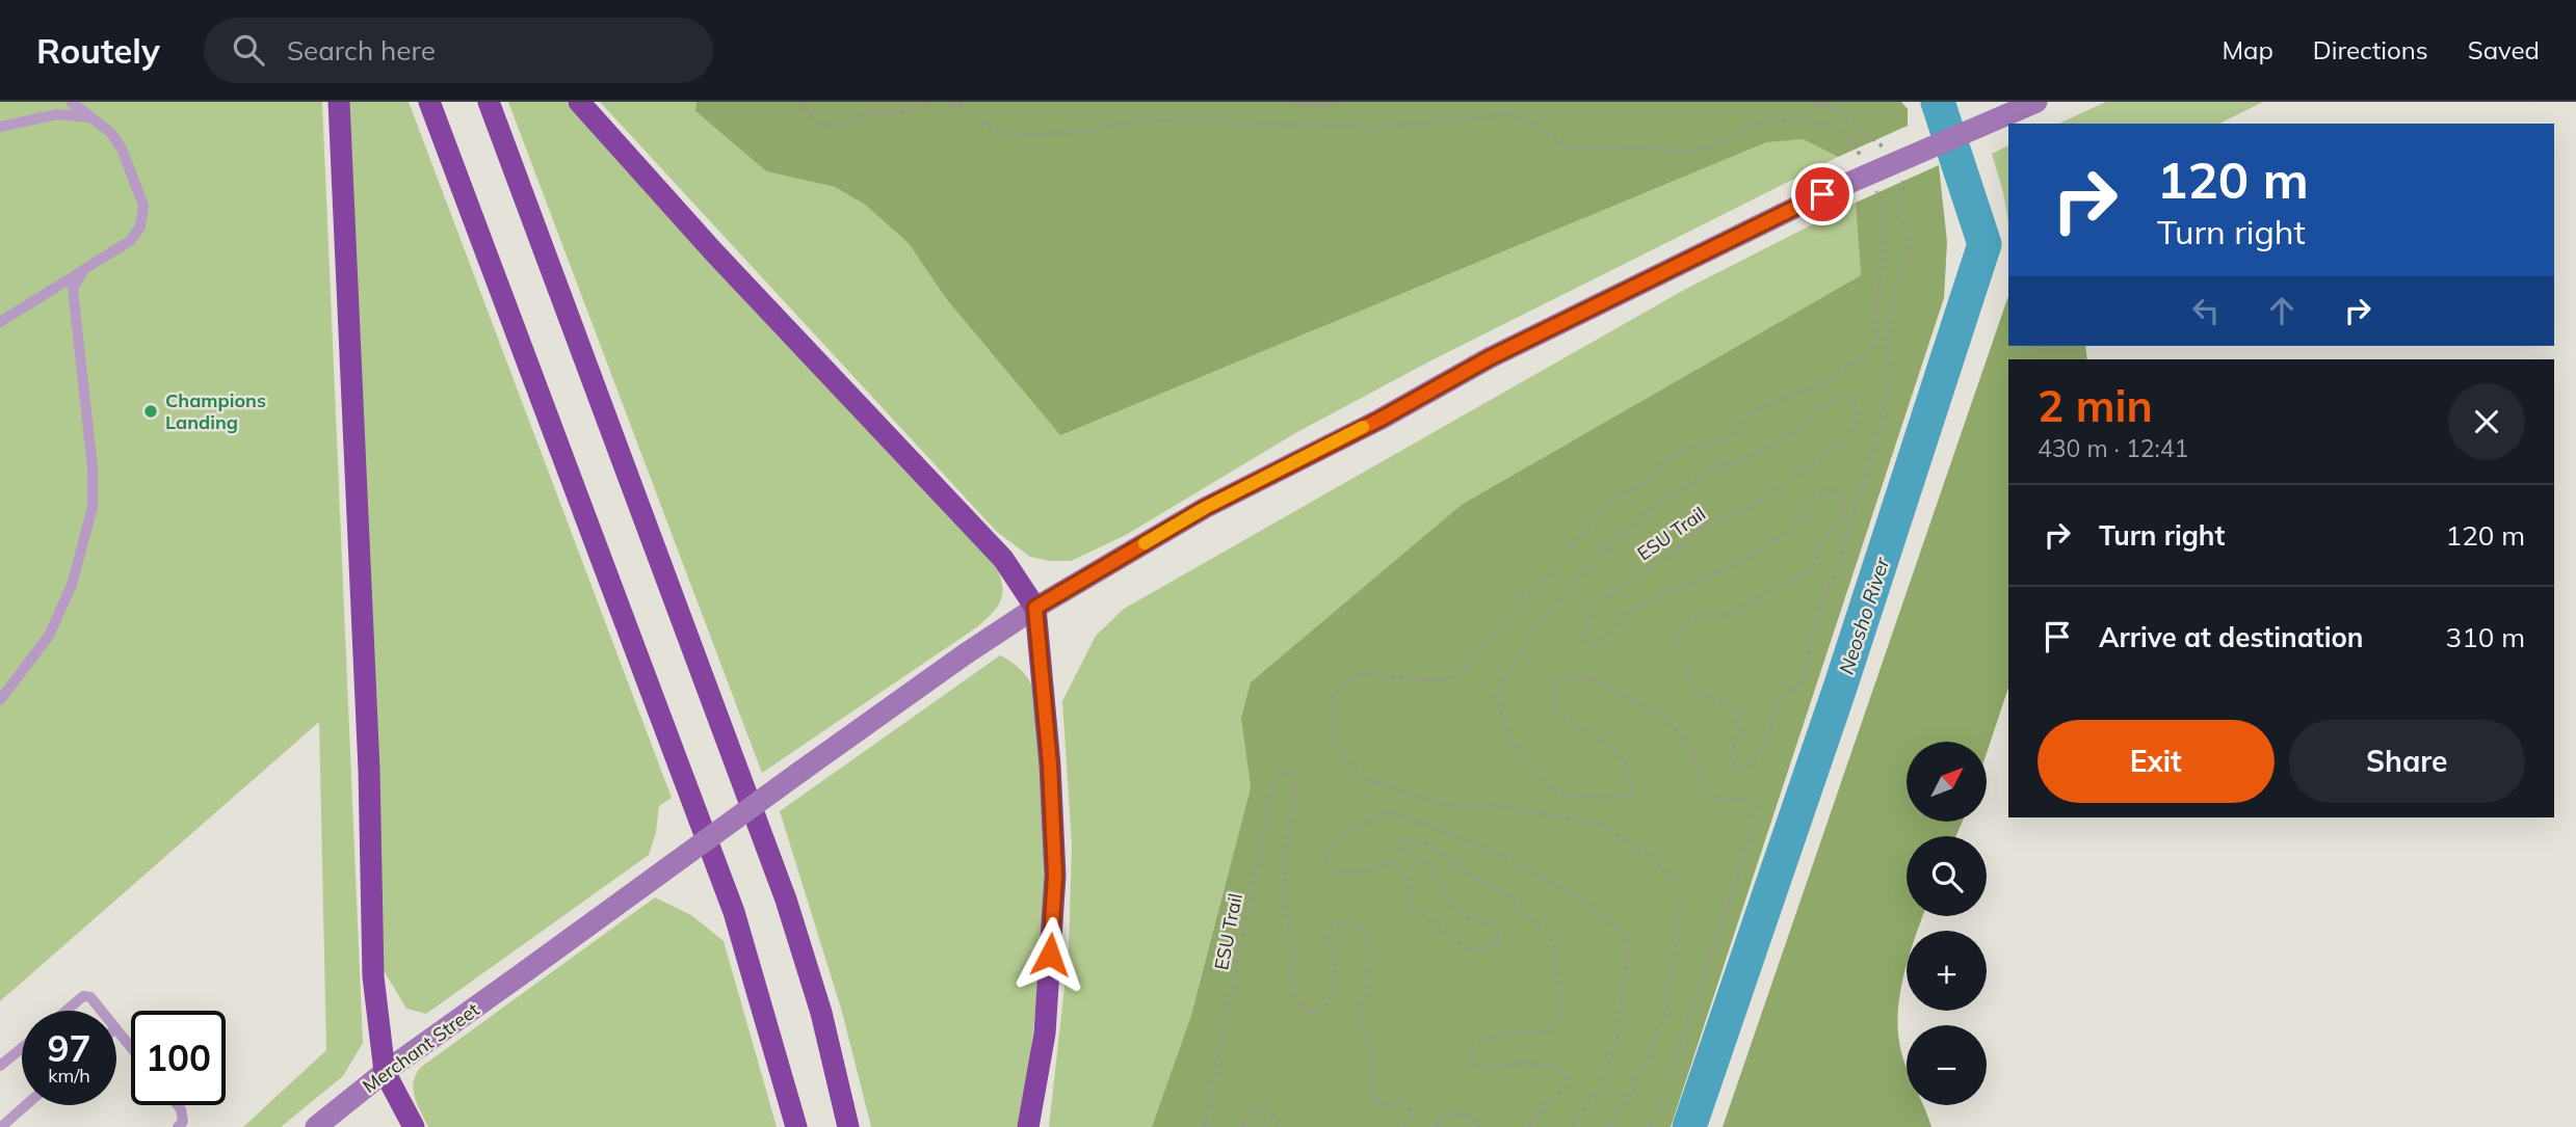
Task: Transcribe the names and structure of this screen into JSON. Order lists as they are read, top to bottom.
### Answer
{
  "streets": {
    "main road": ["Merchant Street"],
    "path": ["ESU Trail"]
  },
  "water": ["Neosho River"],
  "places": ["Champions Landing"],
  "north": "top right",
  "page": {
    "header": "Routely",
    "search": "Search here",
    "nav": ["Map", "Directions", "Saved"],
    "turn": ["120 m", "Turn right"],
    "heading": ["2 min", "430 m · 12:41"],
    "list": [
      {
        "name": "Turn right",
        "value": "120 m"
      },
      {
        "name": "Arrive at destination",
        "value": "310 m"
      }
    ],
    "buttons": ["Exit", "Share"],
    "map_buttons": ["+", "−"],
    "speed": "97 km/h",
    "limit": "100"
  }
}
